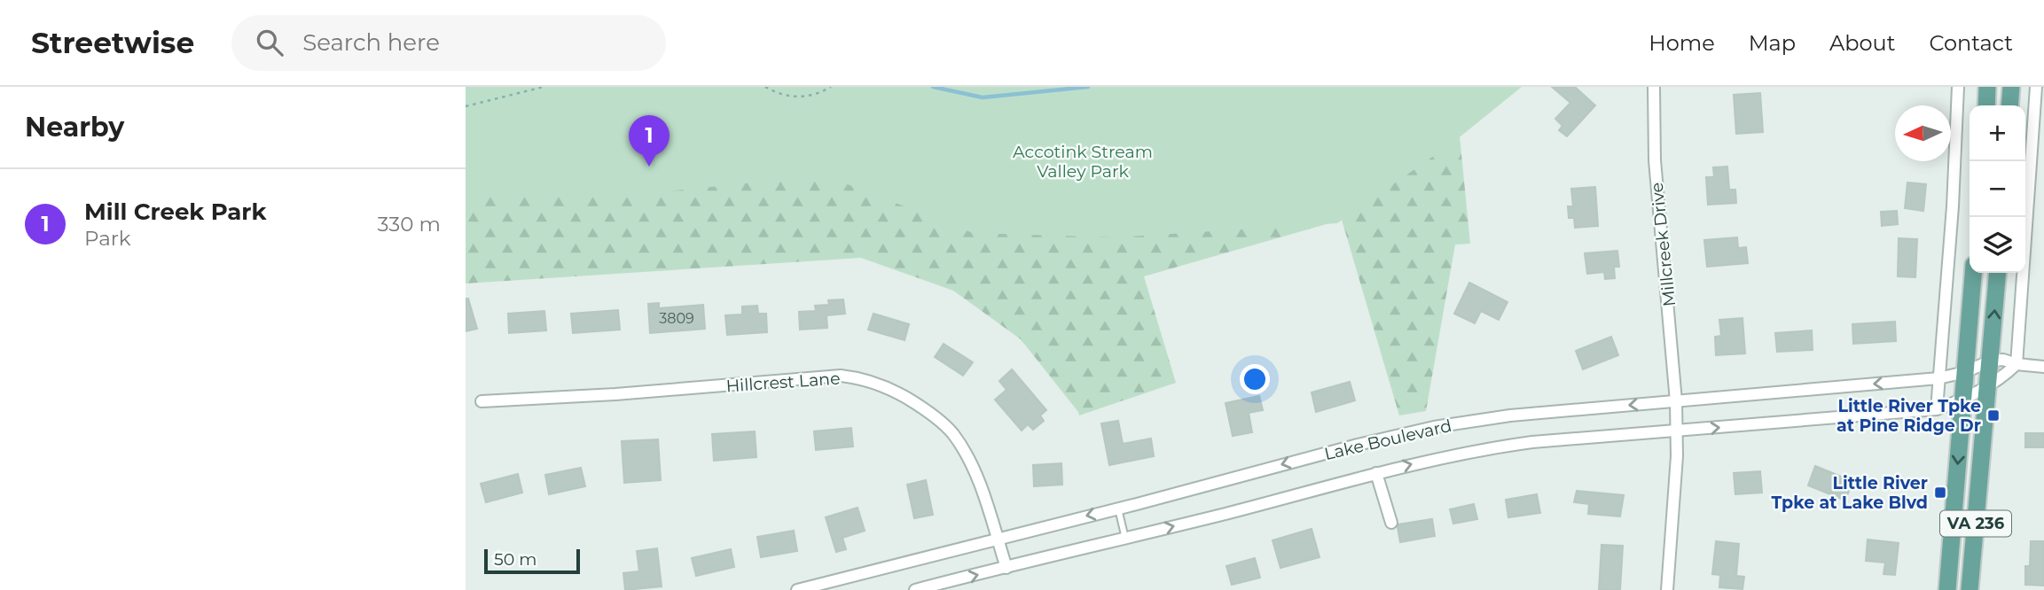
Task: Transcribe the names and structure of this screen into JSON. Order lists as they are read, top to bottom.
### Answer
{
  "streets": {
    "main road": ["VA 236"],
    "street": ["Millcreek Drive", "Hillcrest Lane", "Lake Boulevard"]
  },
  "crossings": [
    ["Millcreek Drive", "Lake Boulevard"],
    ["Hillcrest Lane", "Lake Boulevard"],
    ["Lake Boulevard", "VA 236"]
  ],
  "parks": ["Accotink Stream Valley Park"],
  "places": {
    "transit": ["Little River Tpke at Pine Ridge Dr", "Little River Tpke at Lake Blvd"]
  },
  "house_numbers": ["3809"],
  "scale_bar": "50 m",
  "north": "left",
  "page": {
    "header": "Streetwise",
    "search": "Search here",
    "nav": [
      "Home",
      "Map",
      "About",
      "Contact"
    ],
    "heading": "Nearby",
    "map_buttons": ["+", "−"],
    "pins": "1",
    "list": [
      {
        "mark": "1",
        "name": "Mill Creek Park",
        "note": "Park",
        "value": "330 m"
      }
    ],
    "scale": "50 m"
  }
}
